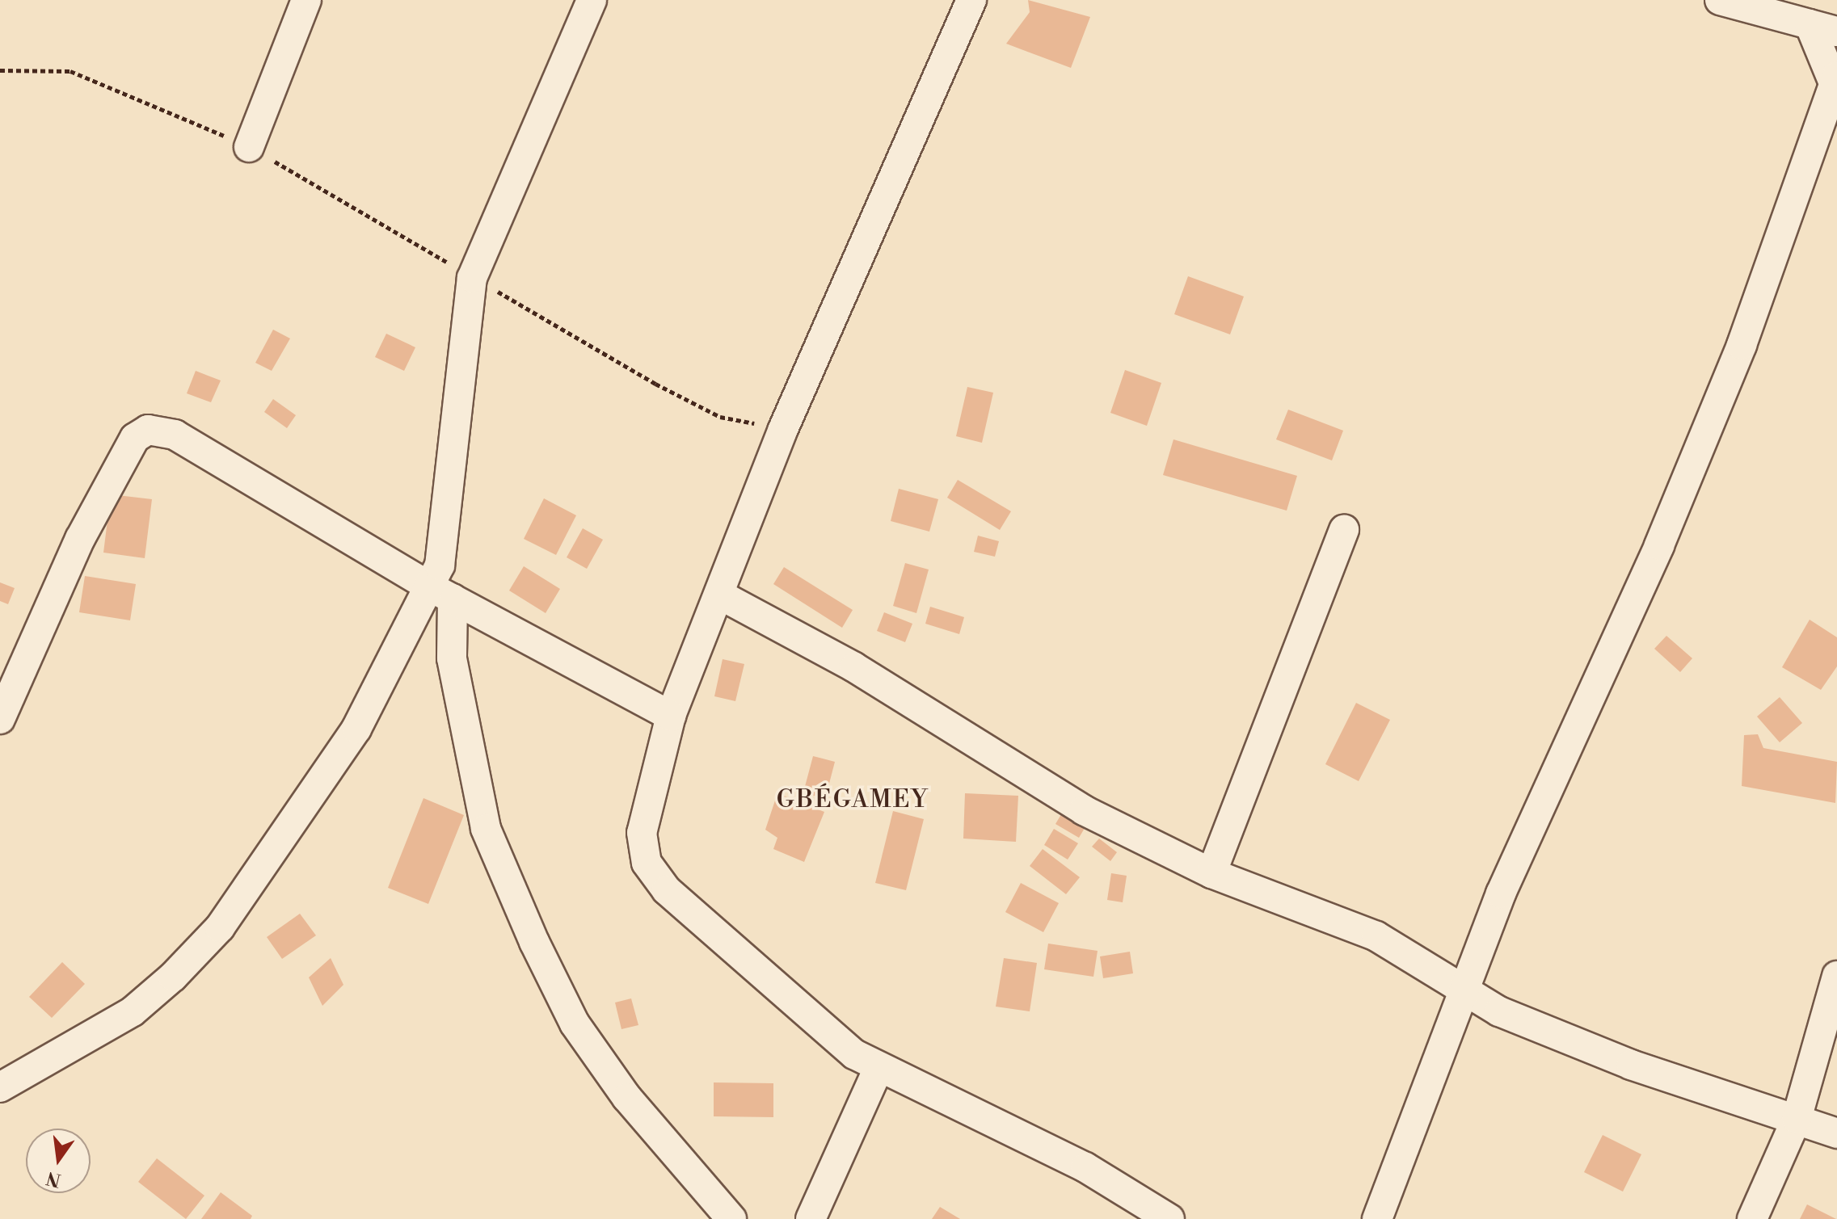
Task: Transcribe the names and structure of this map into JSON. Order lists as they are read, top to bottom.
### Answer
{
  "districts": ["GBÉGAMEY"],
  "north": "bottom"
}
